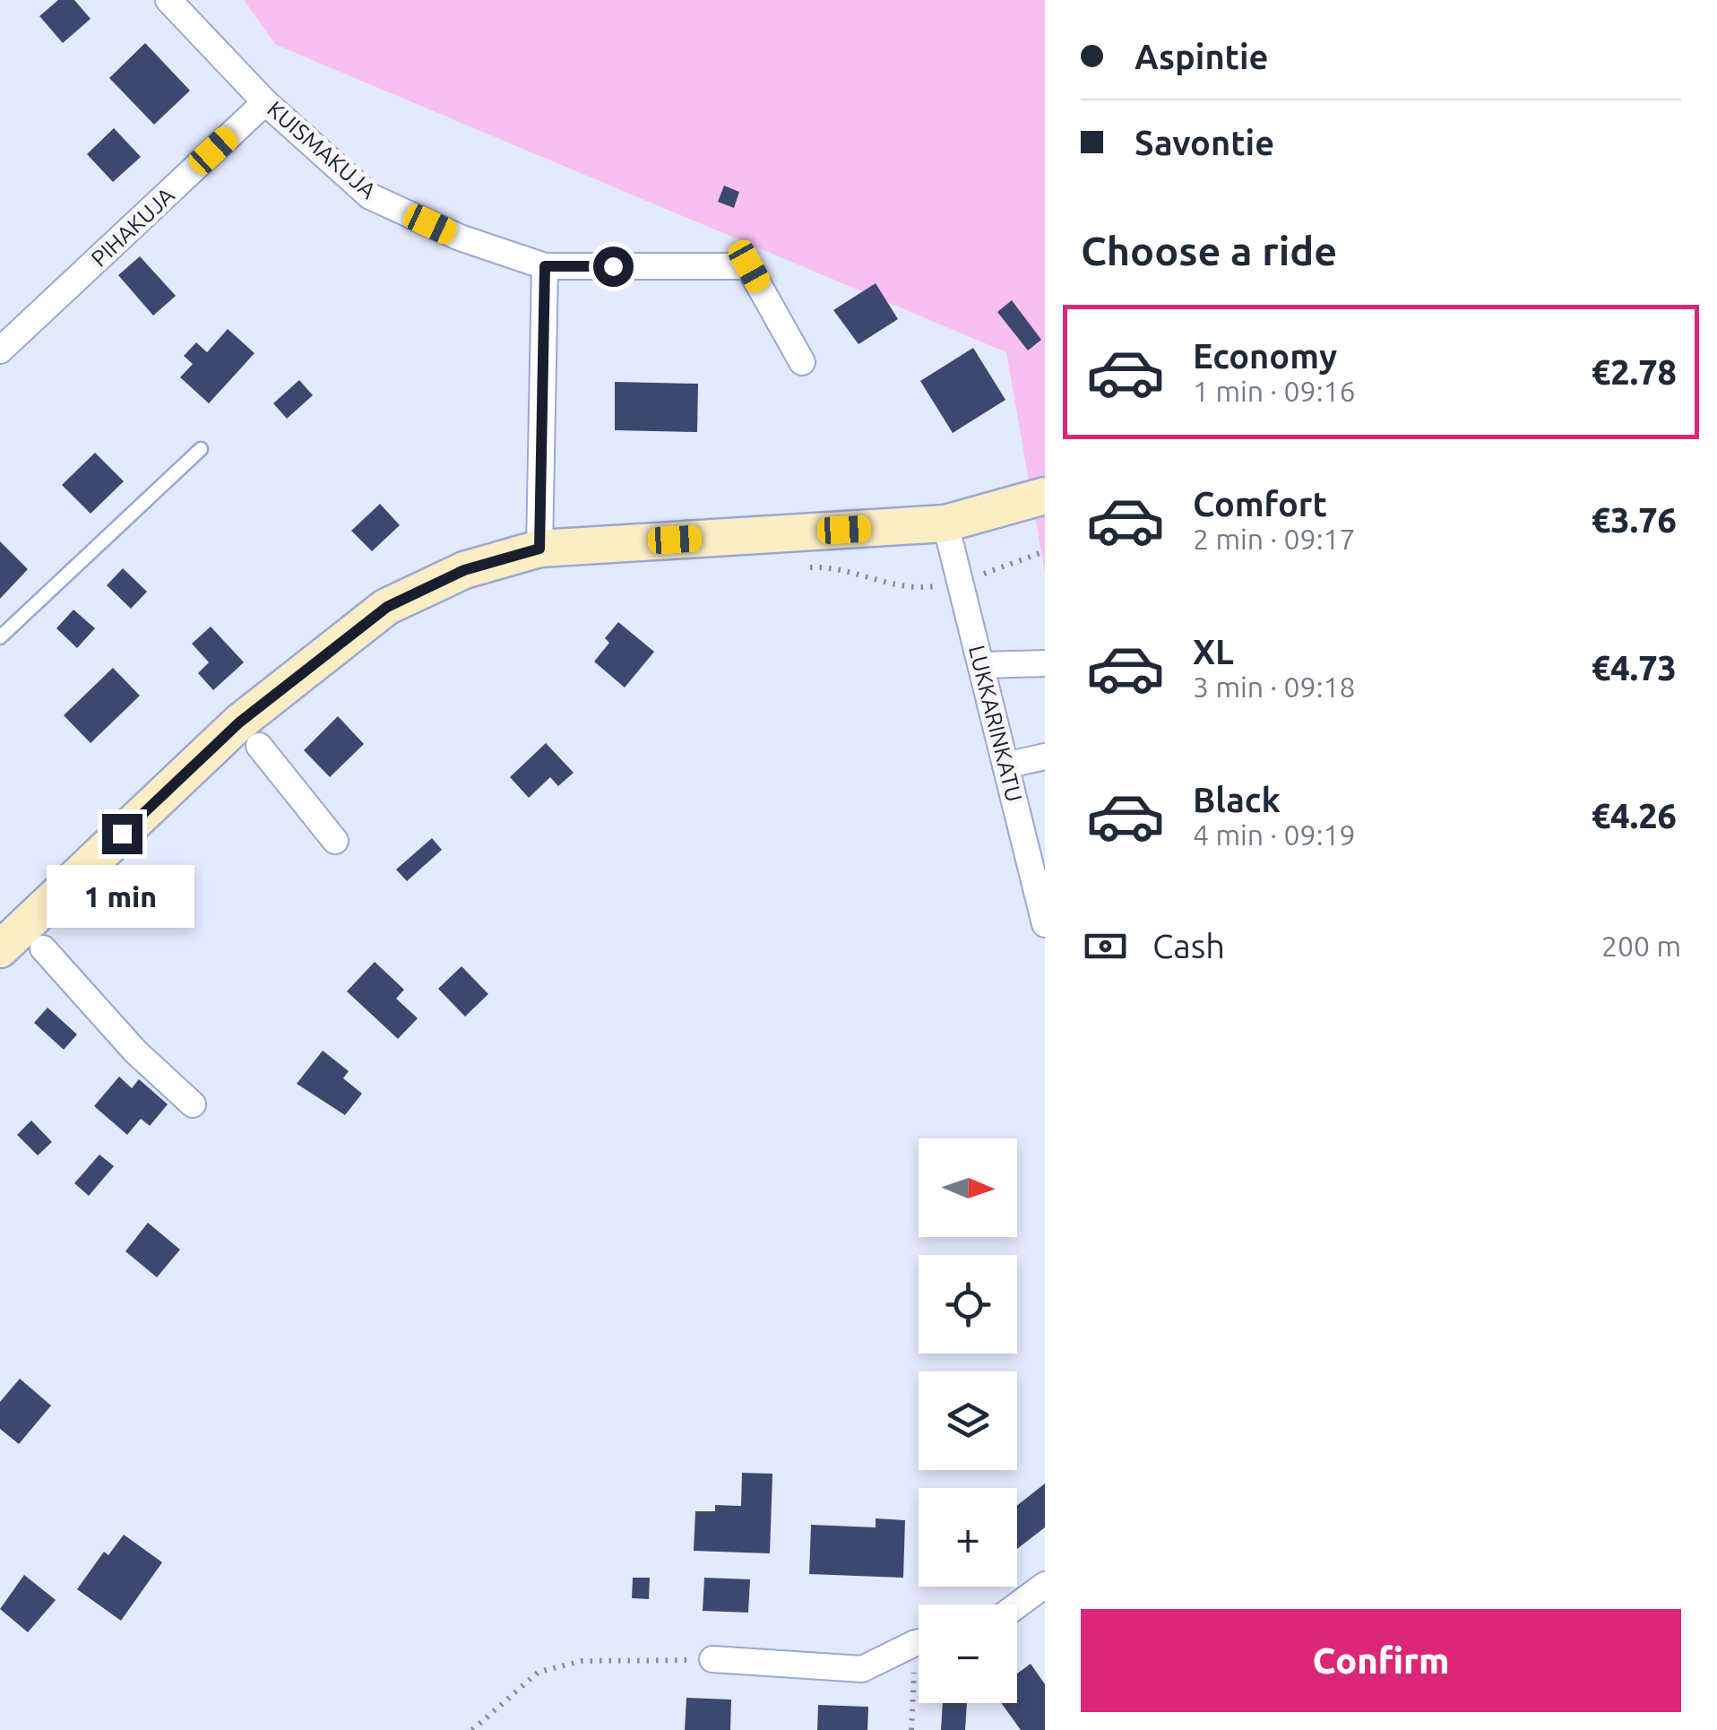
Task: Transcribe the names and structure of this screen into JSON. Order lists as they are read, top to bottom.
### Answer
{
  "streets": {
    "street": ["KUISMAKUJA", "PIHAKUJA", "LUKKARINKATU"]
  },
  "crossings": [
    ["KUISMAKUJA", "PIHAKUJA"]
  ],
  "north": "right",
  "page": {
    "banner": ["Aspintie", "Savontie"],
    "heading": "Choose a ride",
    "list": [
      {
        "name": "Economy",
        "note": "1 min · 09:16",
        "value": "€2.78"
      },
      {
        "name": "Comfort",
        "note": "2 min · 09:17",
        "value": "€3.76"
      },
      {
        "name": "XL",
        "note": "3 min · 09:18",
        "value": "€4.73"
      },
      {
        "name": "Black",
        "note": "4 min · 09:19",
        "value": "€4.26"
      }
    ],
    "bubble": "1 min",
    "pay": ["Cash", "200 m"],
    "map_buttons": ["+", "−"],
    "buttons": "Confirm"
  }
}
